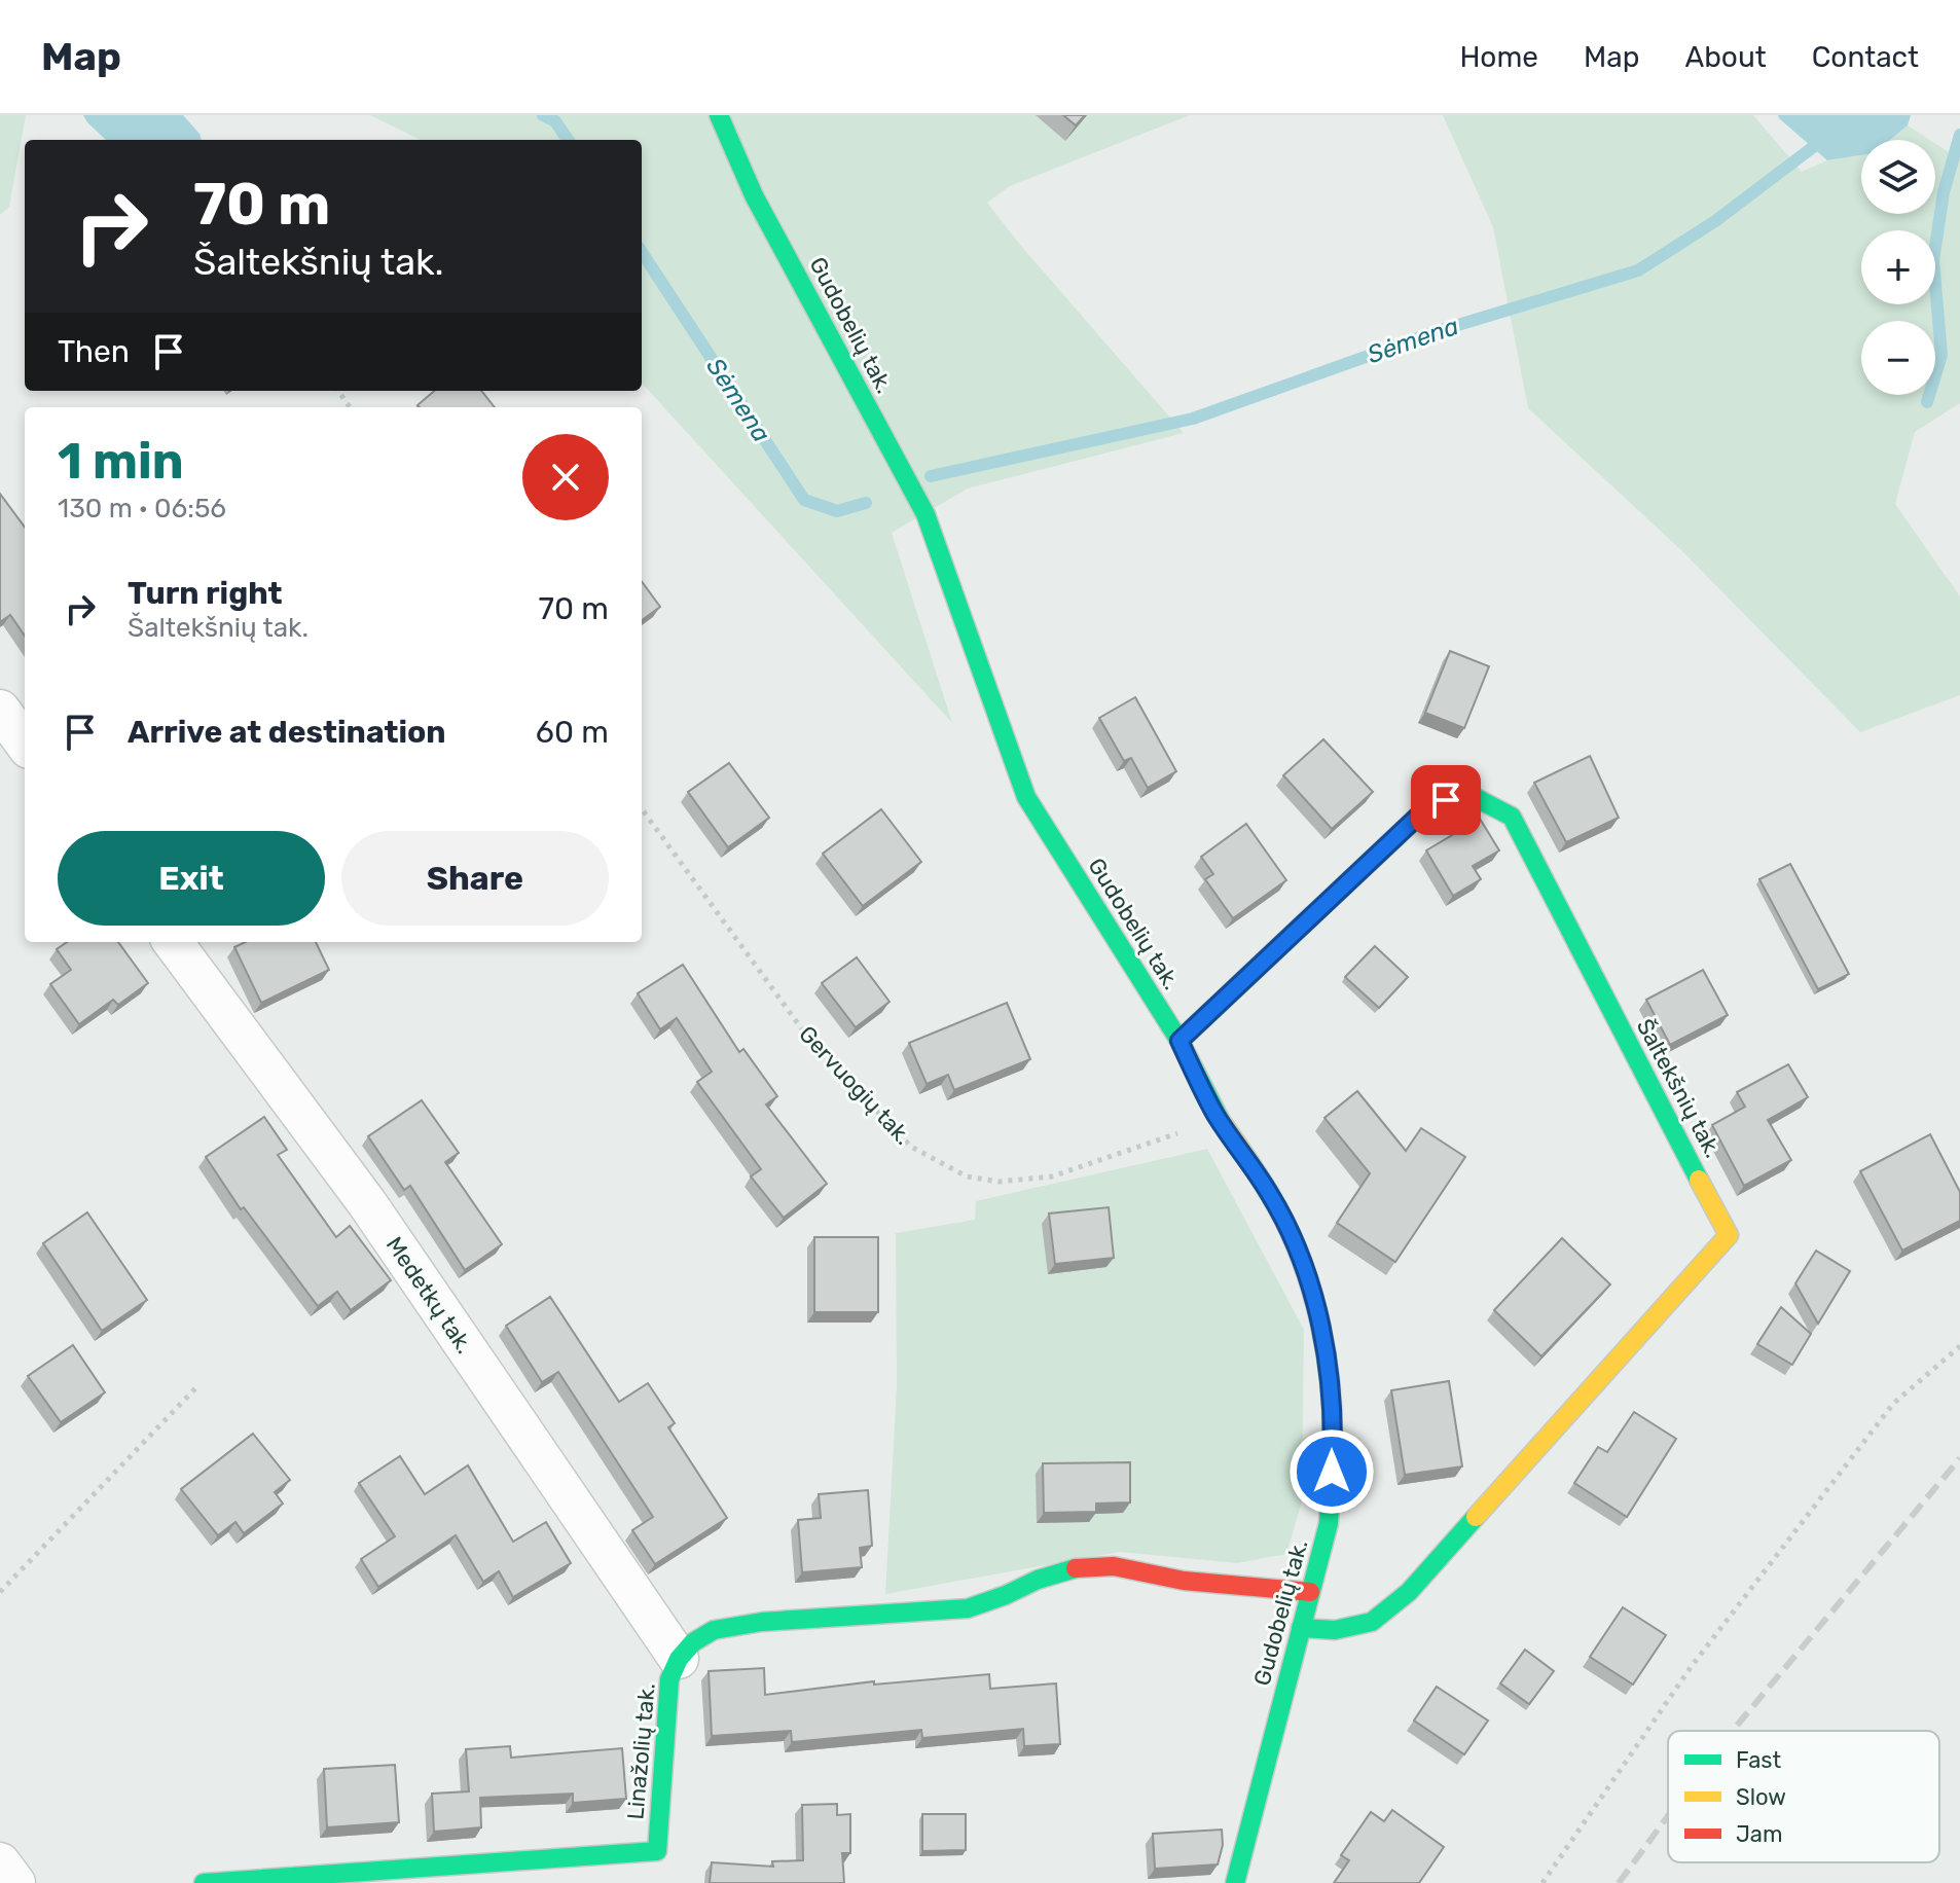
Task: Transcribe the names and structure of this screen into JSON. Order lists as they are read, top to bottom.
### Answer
{
  "streets": {
    "street": [
      "Gudobelių tak.",
      "Šaltekšnių tak.",
      "Medetkų tak.",
      "Linažolių tak."
    ],
    "path": ["Gervuogių tak."]
  },
  "crossings": [
    ["Gudobelių tak.", "Gervuogių tak."],
    ["Gudobelių tak.", "Šaltekšnių tak."],
    ["Gudobelių tak.", "Linažolių tak."],
    ["Medetkų tak.", "Linažolių tak."]
  ],
  "water": ["Sėmena"],
  "legend": ["Fast", "Slow", "Jam"],
  "page": {
    "header": "Map",
    "nav": [
      "Home",
      "Map",
      "About",
      "Contact"
    ],
    "map_buttons": ["+", "−"],
    "turn": ["70 m", "Šaltekšnių tak."],
    "then": "Then",
    "heading": ["1 min", "130 m · 06:56"],
    "list": [
      {
        "name": "Turn right",
        "note": "Šaltekšnių tak.",
        "value": "70 m"
      },
      {
        "name": "Arrive at destination",
        "value": "60 m"
      }
    ],
    "buttons": ["Exit", "Share"]
  }
}
